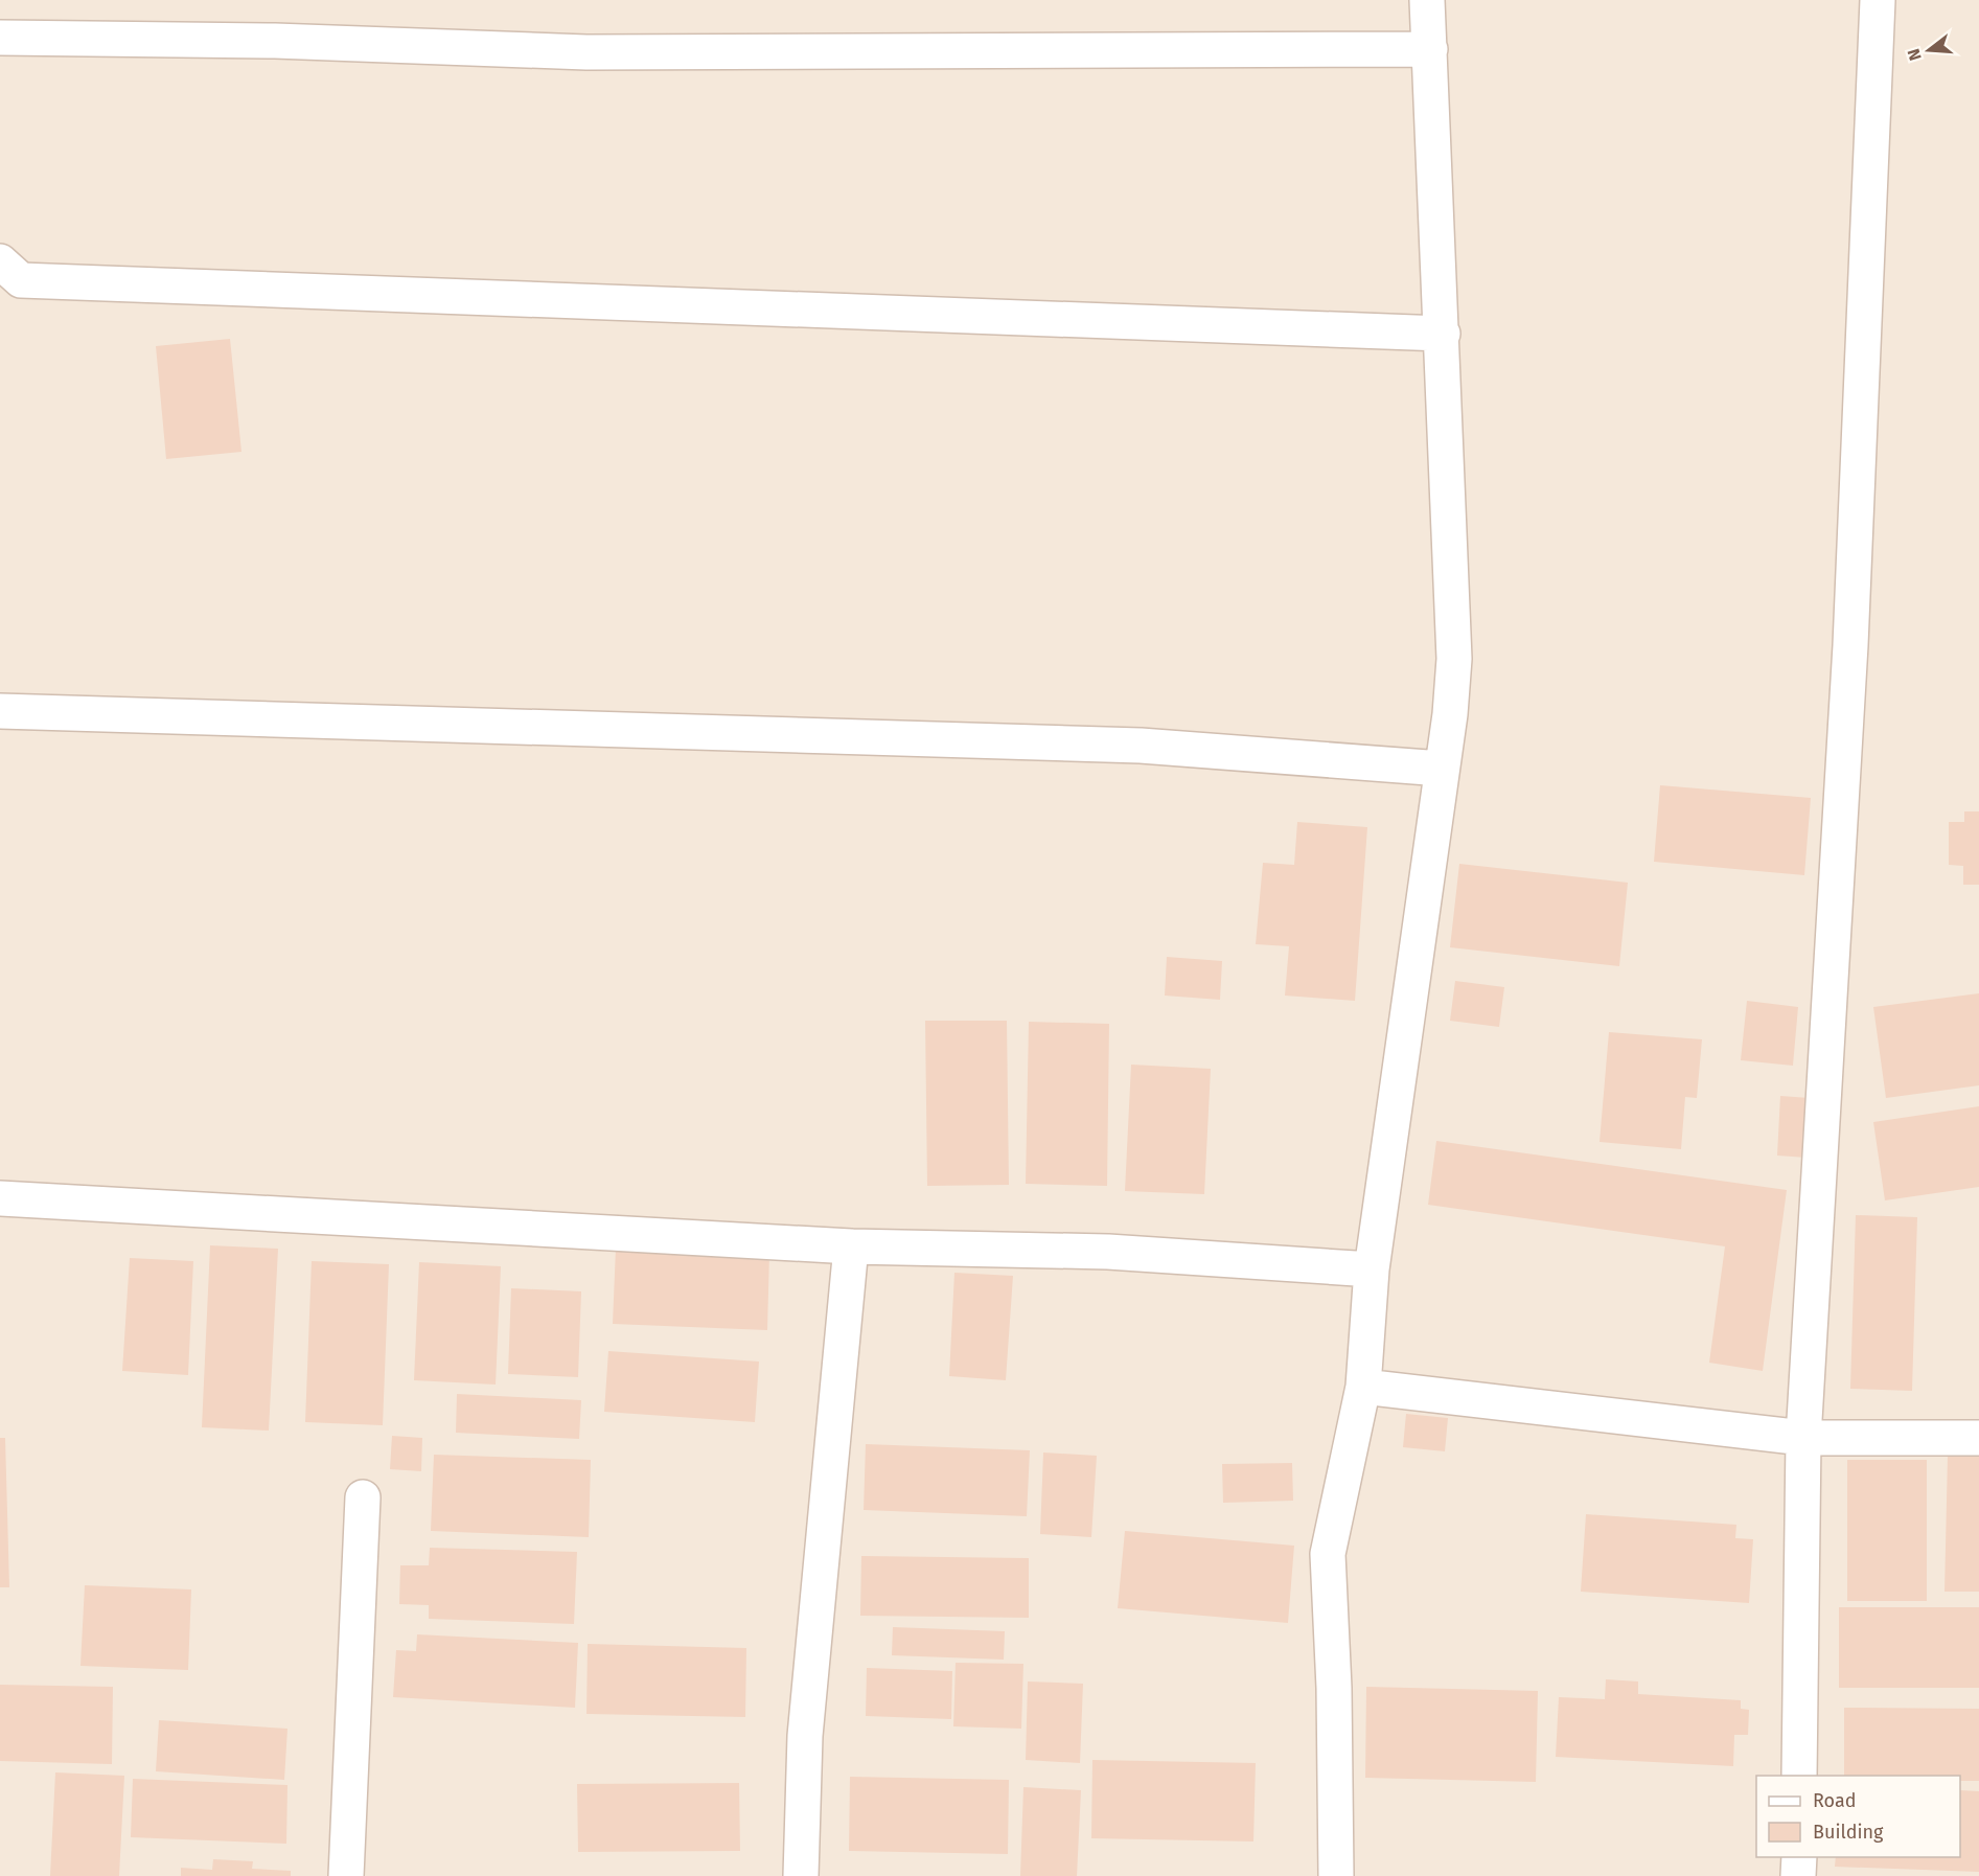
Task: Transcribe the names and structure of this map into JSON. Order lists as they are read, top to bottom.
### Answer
{
  "legend": ["Road", "Building"],
  "north": "left"
}
